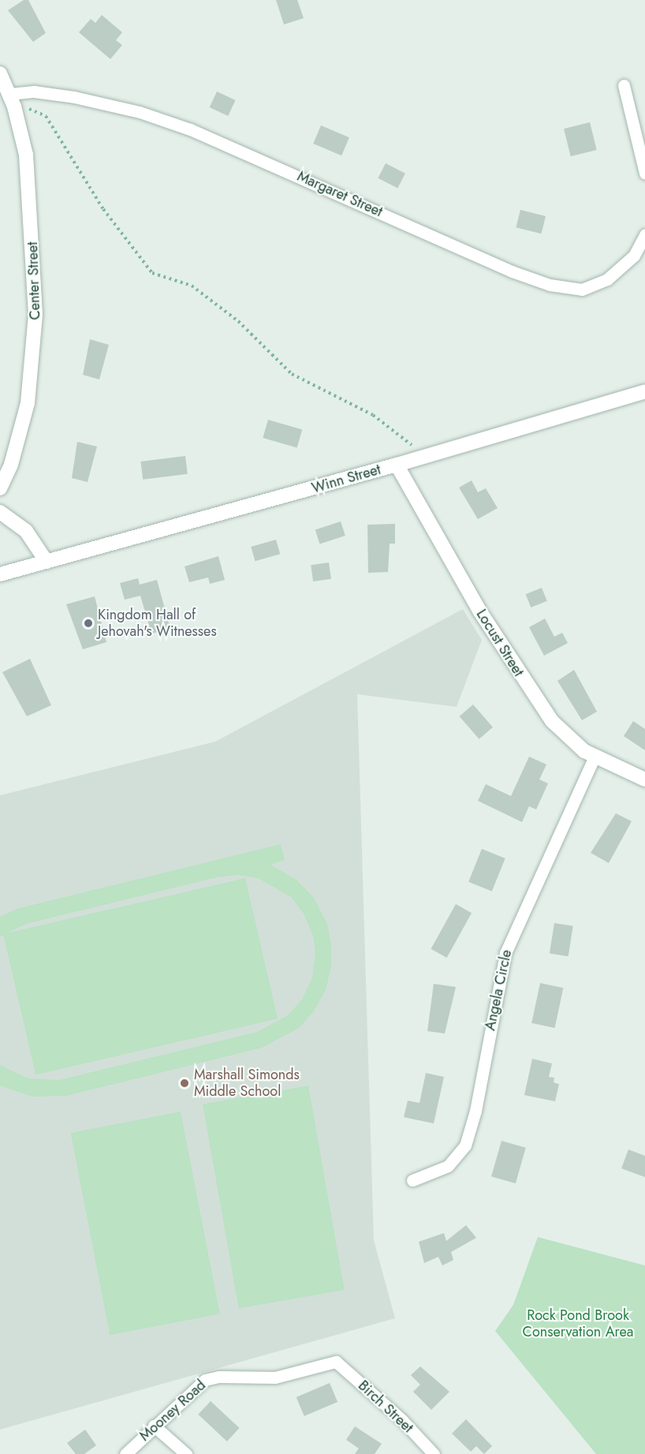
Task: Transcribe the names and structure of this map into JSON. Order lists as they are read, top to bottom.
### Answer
{
  "streets": {
    "main road": ["Center Street", "Winn Street", "Locust Street"],
    "street": [
      "Margaret Street",
      "Angela Circle",
      "Birch Street",
      "Mooney Road"
    ]
  },
  "crossings": [
    ["Margaret Street", "Center Street"],
    ["Winn Street", "Locust Street"],
    ["Locust Street", "Angela Circle"],
    ["Birch Street", "Mooney Road"]
  ],
  "parks": ["Rock Pond Brook Conservation Area"],
  "places": ["Kingdom Hall of Jehovah's Witnesses", "Marshall Simonds Middle School"]
}
